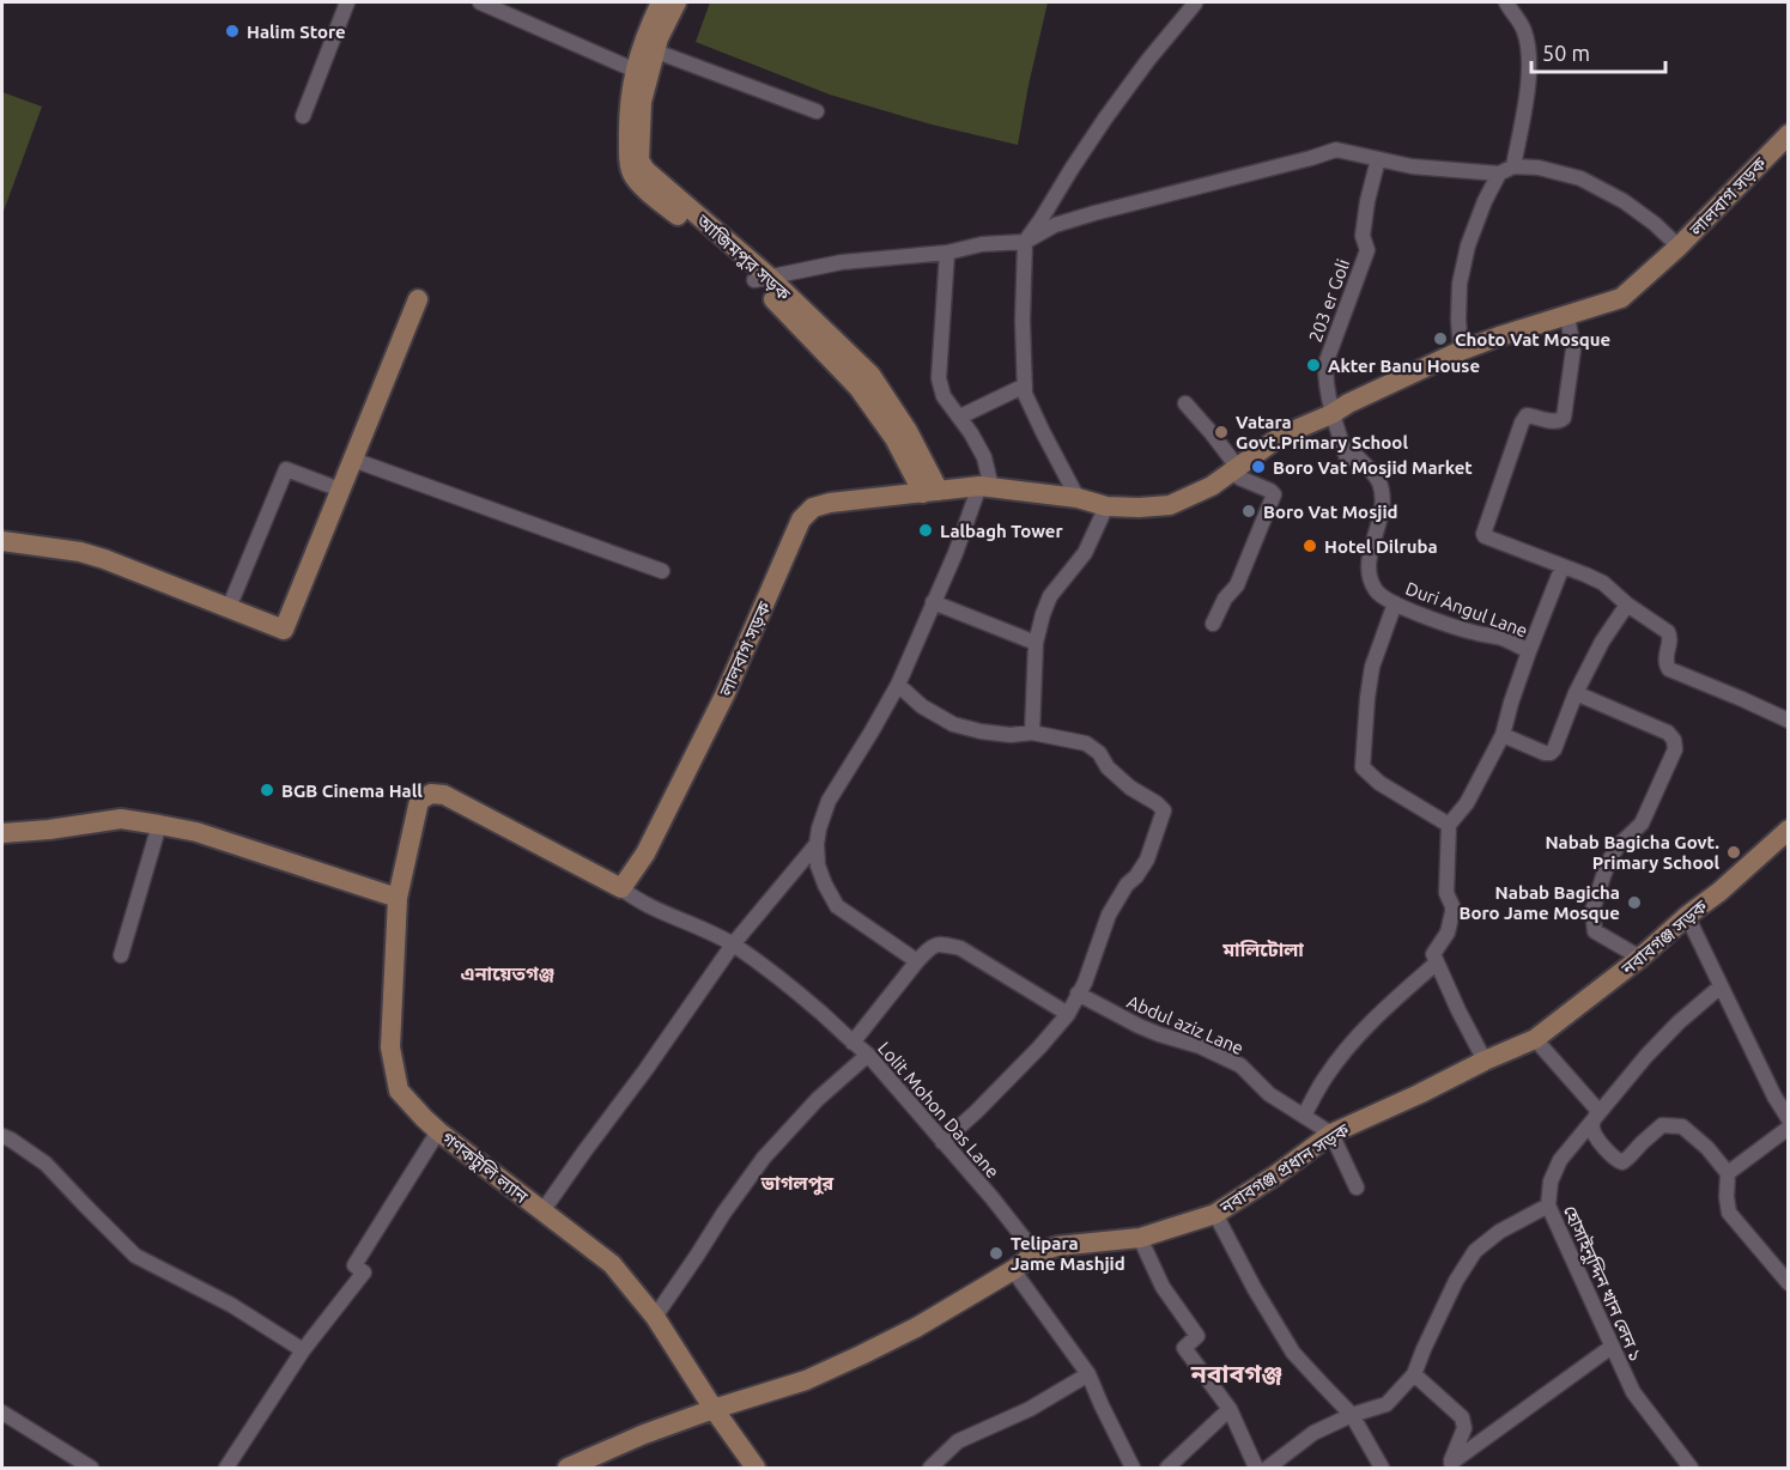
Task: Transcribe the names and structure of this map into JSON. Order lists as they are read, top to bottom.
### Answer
{
  "streets": {
    "street": [
      "লালবাগ সড়ক",
      "আজিমপুর সড়ক",
      "203 er Goli",
      "Duri Angul Lane",
      "নবাবগঞ্জ সড়ক",
      "Abdul aziz Lane",
      "Lolit Mohon Das Lane",
      "গণকটুলি ল্যান",
      "নবাবগঞ্জ প্রধান সড়ক",
      "হোসাইনুদ্দিন খান লেন ১"
    ]
  },
  "crossings": [
    ["লালবাগ সড়ক", "আজিমপুর সড়ক"],
    ["লালবাগ সড়ক", "203 er Goli"],
    ["লালবাগ সড়ক", "Duri Angul Lane"],
    ["লালবাগ সড়ক", "Lolit Mohon Das Lane"],
    ["লালবাগ সড়ক", "গণকটুলি ল্যান"],
    ["203 er Goli", "Duri Angul Lane"],
    ["নবাবগঞ্জ সড়ক", "নবাবগঞ্জ প্রধান সড়ক"],
    ["Abdul aziz Lane", "নবাবগঞ্জ প্রধান সড়ক"],
    ["Lolit Mohon Das Lane", "গণকটুলি ল্যান"],
    ["Lolit Mohon Das Lane", "নবাবগঞ্জ প্রধান সড়ক"],
    ["গণকটুলি ল্যান", "নবাবগঞ্জ প্রধান সড়ক"]
  ],
  "districts": [
    "মালিটোলা",
    "এনায়েতগঞ্জ",
    "ভাগলপুর",
    "নবাবগঞ্জ"
  ],
  "places": [
    "Halim Store",
    "Choto Vat Mosque",
    "Akter Banu House",
    "Vatara Govt.Primary School",
    "Boro Vat Mosjid Market",
    "Boro Vat Mosjid",
    "Lalbagh Tower",
    "Hotel Dilruba",
    "BGB Cinema Hall",
    "Nabab Bagicha Govt. Primary School",
    "Nabab Bagicha Boro Jame Mosque",
    "Telipara Jame Mashjid"
  ],
  "scale_bar": "50 m"
}
